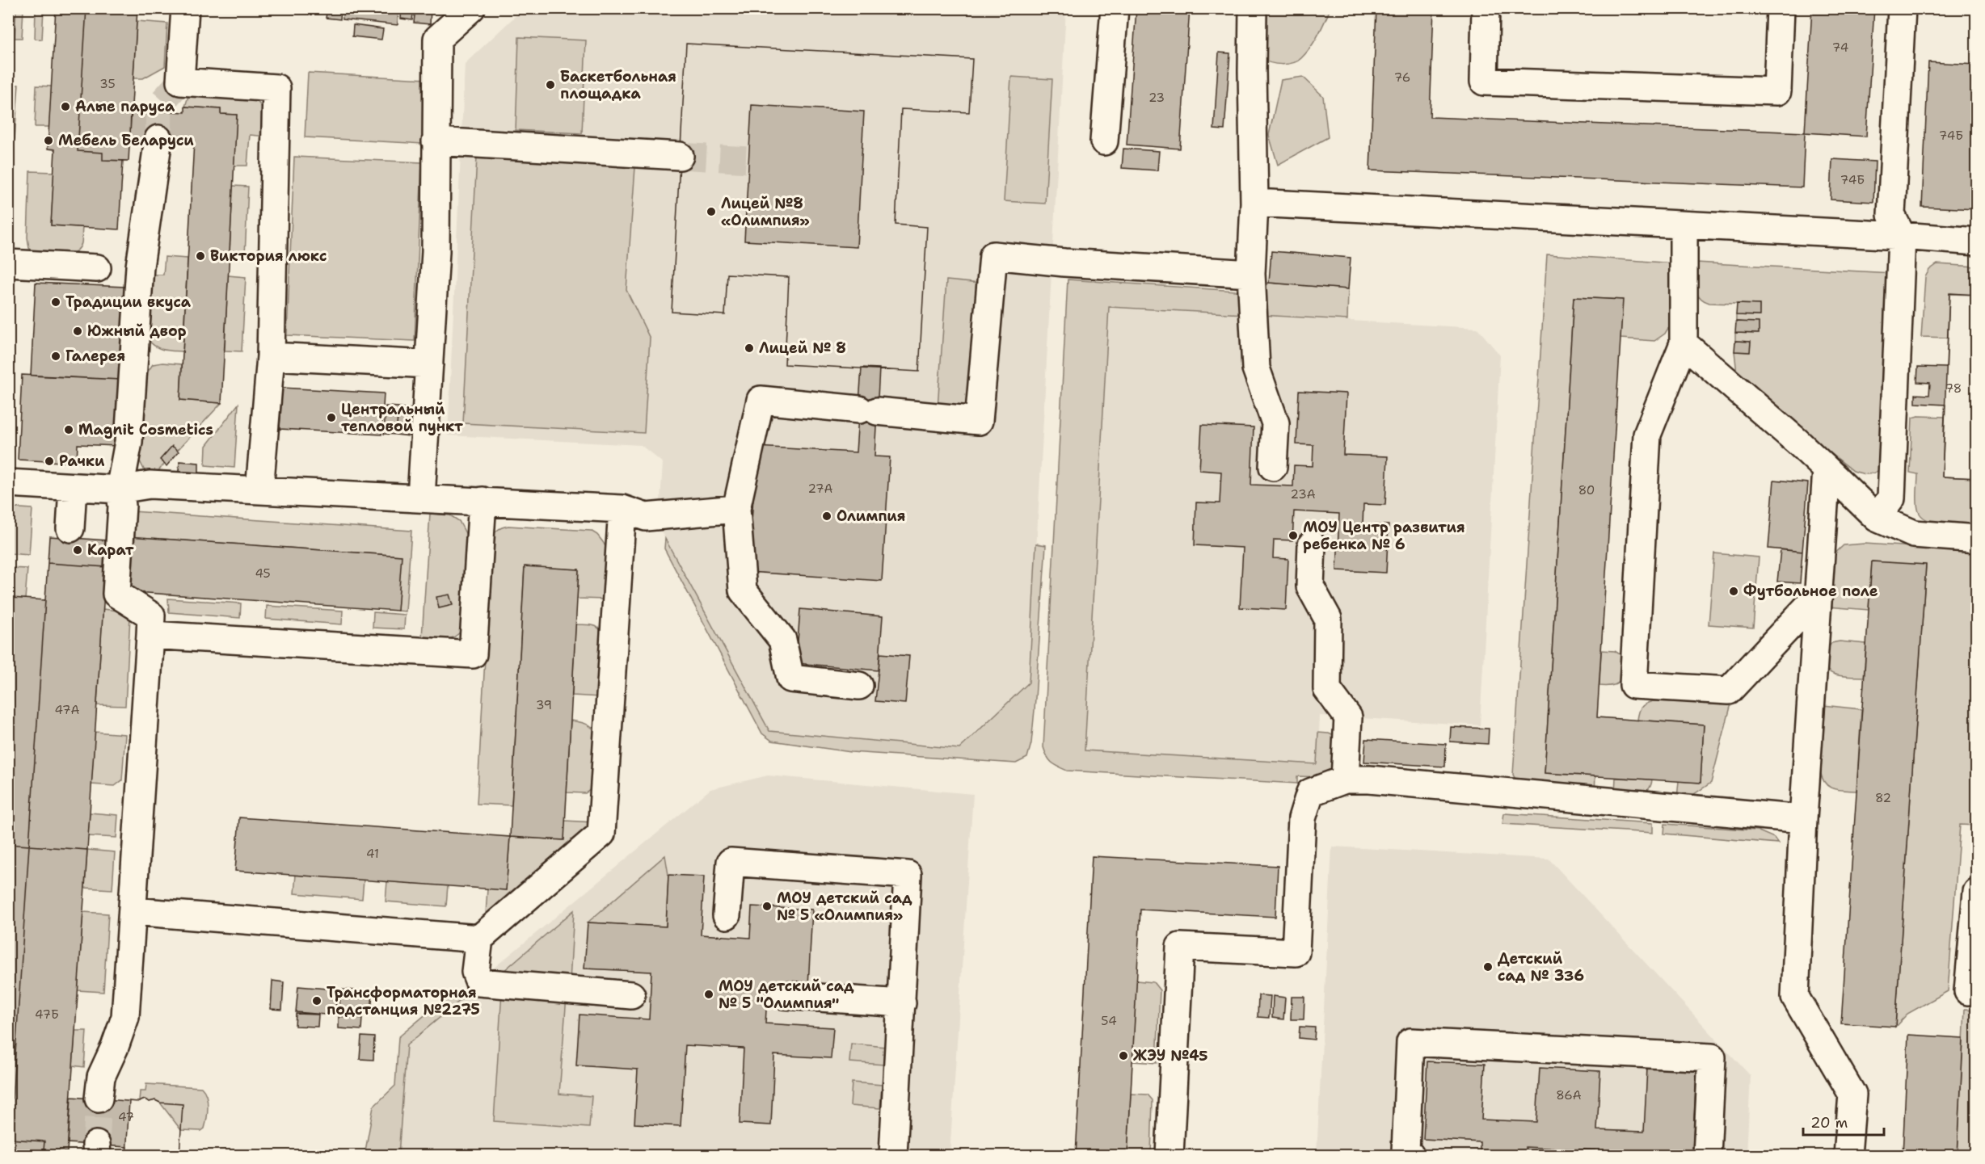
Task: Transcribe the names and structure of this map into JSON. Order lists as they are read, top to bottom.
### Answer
{
  "places": [
    "Баскетбольная площадка",
    "Алые паруса",
    "Мебель Беларуси",
    "Лицей №8 «Олимпия»",
    "Виктория люкс",
    "Традиции вкуса",
    "Южный двор",
    "Лицей № 8",
    "Галерея",
    "Центральный тепловой пункт",
    "Magnit Cosmetics",
    "Рачки",
    "Олимпия",
    "МОУ Центр развития ребенка № 6",
    "Карат",
    "Футбольное поле",
    "МОУ детский сад № 5 «Олимпия»",
    "Детский сад № 336",
    "МОУ детский сад № 5 \"Олимпия\"",
    "Трансформаторная подстанция №2275",
    "ЖЭУ №45"
  ],
  "house_numbers": [
    "74",
    "76",
    "35",
    "23",
    "74Б",
    "74Б",
    "78",
    "27А",
    "80",
    "23А",
    "45",
    "39",
    "47А",
    "82",
    "41",
    "47Б",
    "54",
    "86А",
    "47"
  ],
  "scale_bar": "20 m"
}
